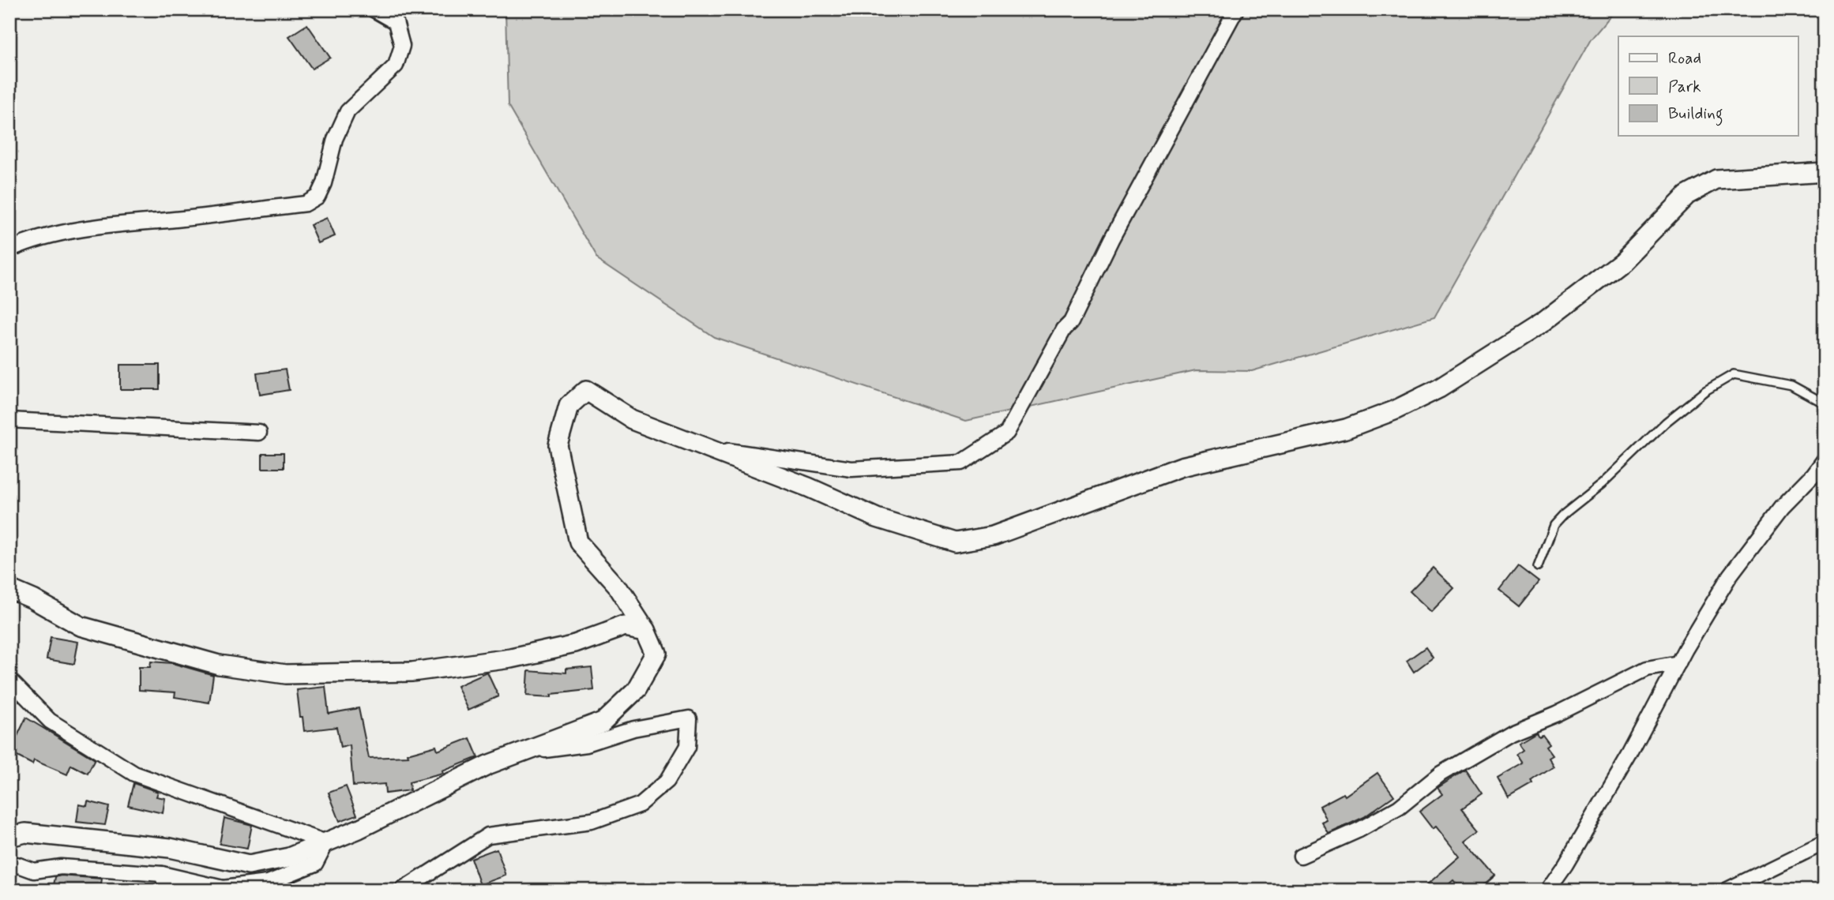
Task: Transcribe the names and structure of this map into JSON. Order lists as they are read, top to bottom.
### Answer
{
  "legend": ["Road", "Park", "Building"]
}
